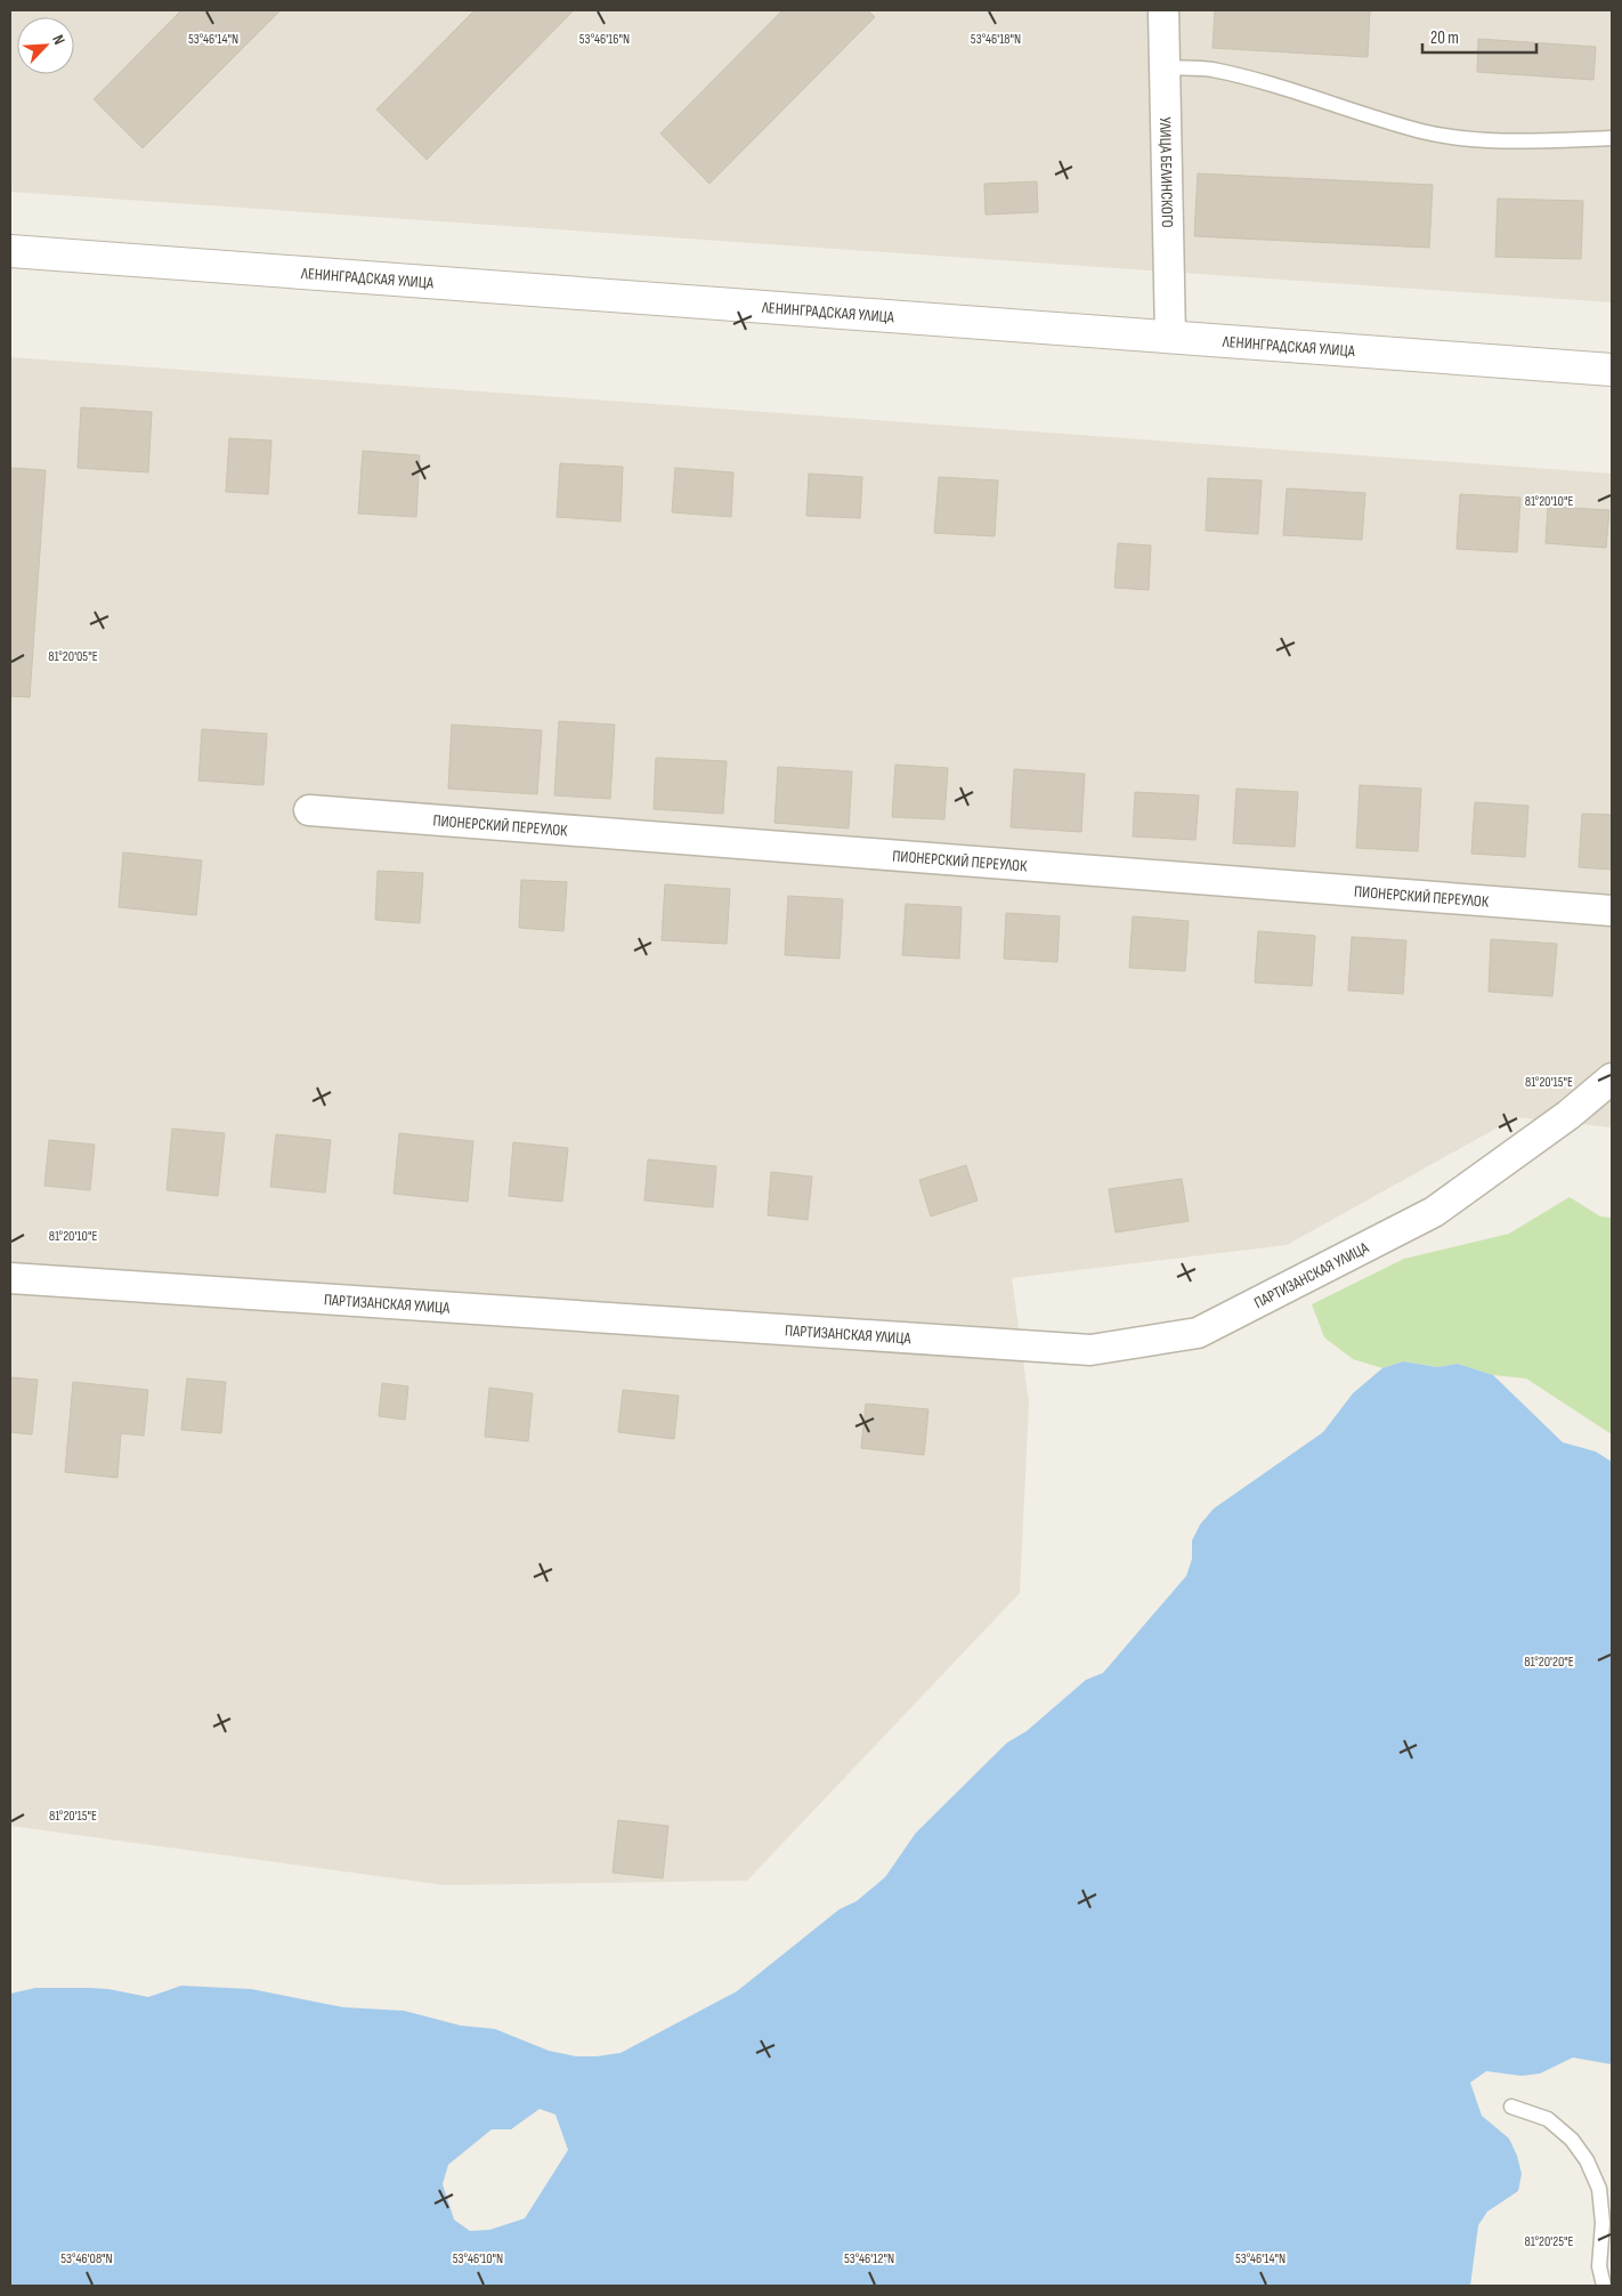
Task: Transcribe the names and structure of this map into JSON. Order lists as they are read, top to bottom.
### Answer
{
  "streets": {
    "street": [
      "УЛИЦА БЕЛИНСКОГО",
      "ЛЕНИНГРАДСКАЯ УЛИЦА",
      "ПИОНЕРСКИЙ ПЕРЕУЛОК",
      "ПАРТИЗАНСКАЯ УЛИЦА"
    ]
  },
  "crossings": [
    ["УЛИЦА БЕЛИНСКОГО", "ЛЕНИНГРАДСКАЯ УЛИЦА"]
  ],
  "scale_bar": "20 m",
  "north": "top right",
  "coordinates": [
    "53°46'14\"N",
    "53°46'16\"N",
    "53°46'18\"N",
    "81°20'10\"E",
    "81°20'05\"E",
    "81°20'15\"E",
    "81°20'20\"E",
    "81°20'25\"E",
    "53°46'08\"N",
    "53°46'10\"N",
    "53°46'12\"N"
  ]
}
